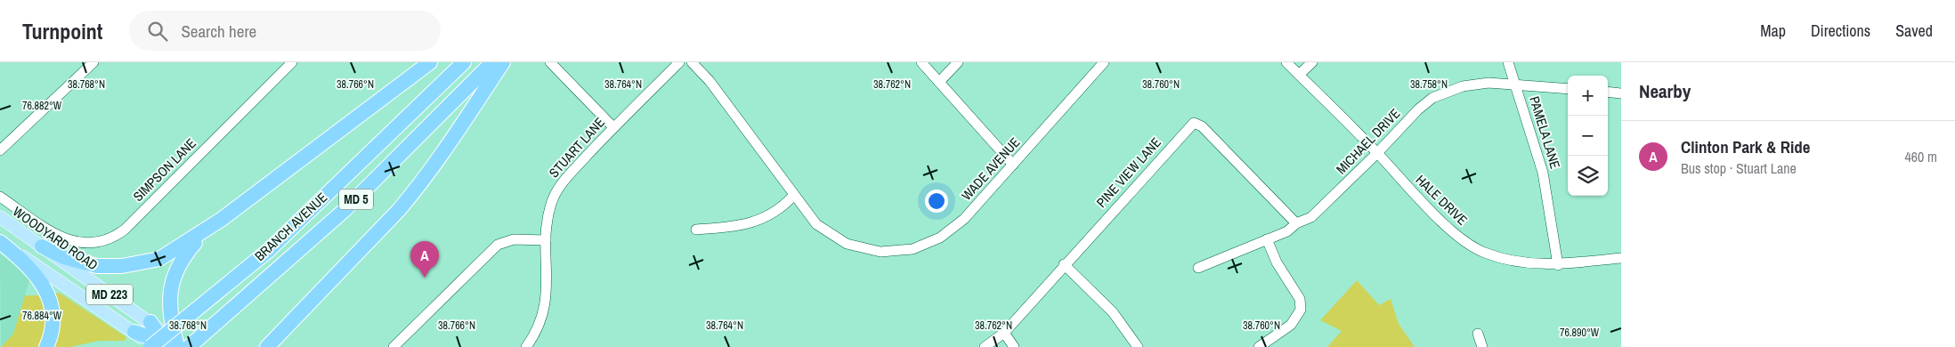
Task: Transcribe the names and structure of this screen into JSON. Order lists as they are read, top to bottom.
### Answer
{
  "streets": {
    "highway": ["MD 5", "BRANCH AVENUE"],
    "main road": ["WOODYARD ROAD", "MD 223"],
    "street": [
      "PAMELA LANE",
      "MICHAEL DRIVE",
      "STUART LANE",
      "WADE AVENUE",
      "SIMPSON LANE",
      "PINE VIEW LANE",
      "HALE DRIVE"
    ]
  },
  "crossings": [
    ["PAMELA LANE", "MICHAEL DRIVE"],
    ["PAMELA LANE", "HALE DRIVE"],
    ["MICHAEL DRIVE", "PINE VIEW LANE"],
    ["MICHAEL DRIVE", "HALE DRIVE"]
  ],
  "page": {
    "header": "Turnpoint",
    "search": "Search here",
    "nav": ["Map", "Directions", "Saved"],
    "heading": "Nearby",
    "map_buttons": ["+", "−"],
    "list": [
      {
        "mark": "A",
        "name": "Clinton Park & Ride",
        "note": "Bus stop · Stuart Lane",
        "value": "460 m"
      }
    ],
    "pins": "A"
  },
  "coordinates": [
    "38.768°N",
    "38.766°N",
    "38.764°N",
    "38.762°N",
    "38.760°N",
    "38.758°N",
    "76.882°W",
    "76.884°W",
    "76.890°W"
  ]
}
